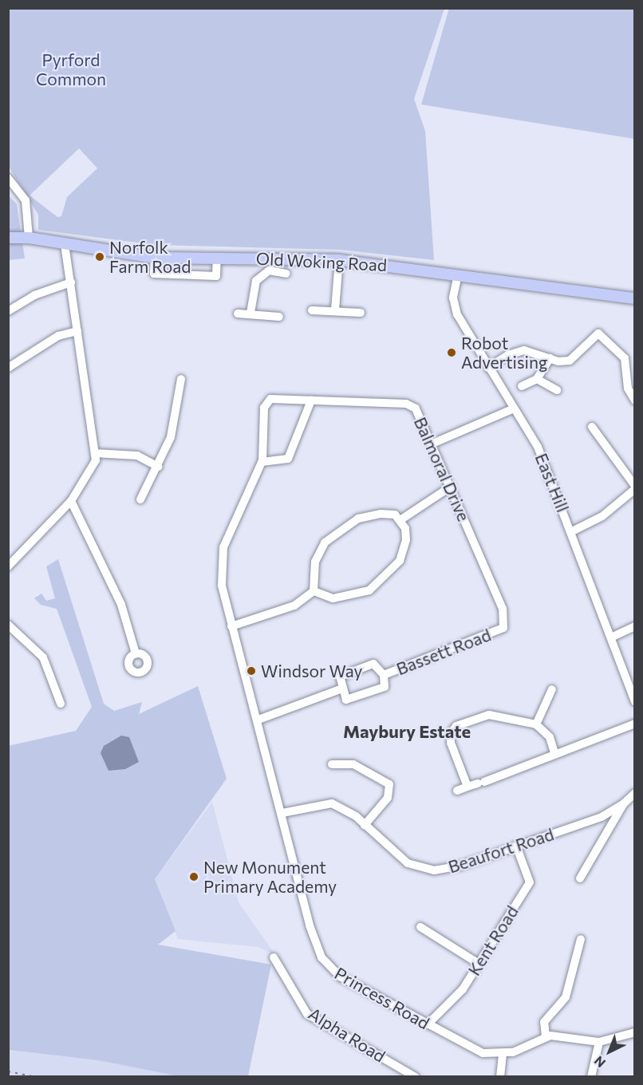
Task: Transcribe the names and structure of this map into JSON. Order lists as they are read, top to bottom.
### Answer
{
  "streets": {
    "main road": ["Old Woking Road"],
    "street": [
      "Balmoral Drive",
      "East Hill",
      "Bassett Road",
      "Beaufort Road",
      "Kent Road",
      "Princess Road",
      "Alpha Road"
    ]
  },
  "crossings": [
    ["Old Woking Road", "East Hill"],
    ["Balmoral Drive", "Bassett Road"],
    ["Balmoral Drive", "Princess Road"],
    ["Beaufort Road", "Kent Road"],
    ["Beaufort Road", "Princess Road"],
    ["Kent Road", "Princess Road"]
  ],
  "districts": ["Maybury Estate"],
  "parks": ["Pyrford Common"],
  "places": [
    "Norfolk Farm Road",
    "Robot Advertising",
    "Windsor Way",
    "New Monument Primary Academy"
  ],
  "north": "bottom left"
}
